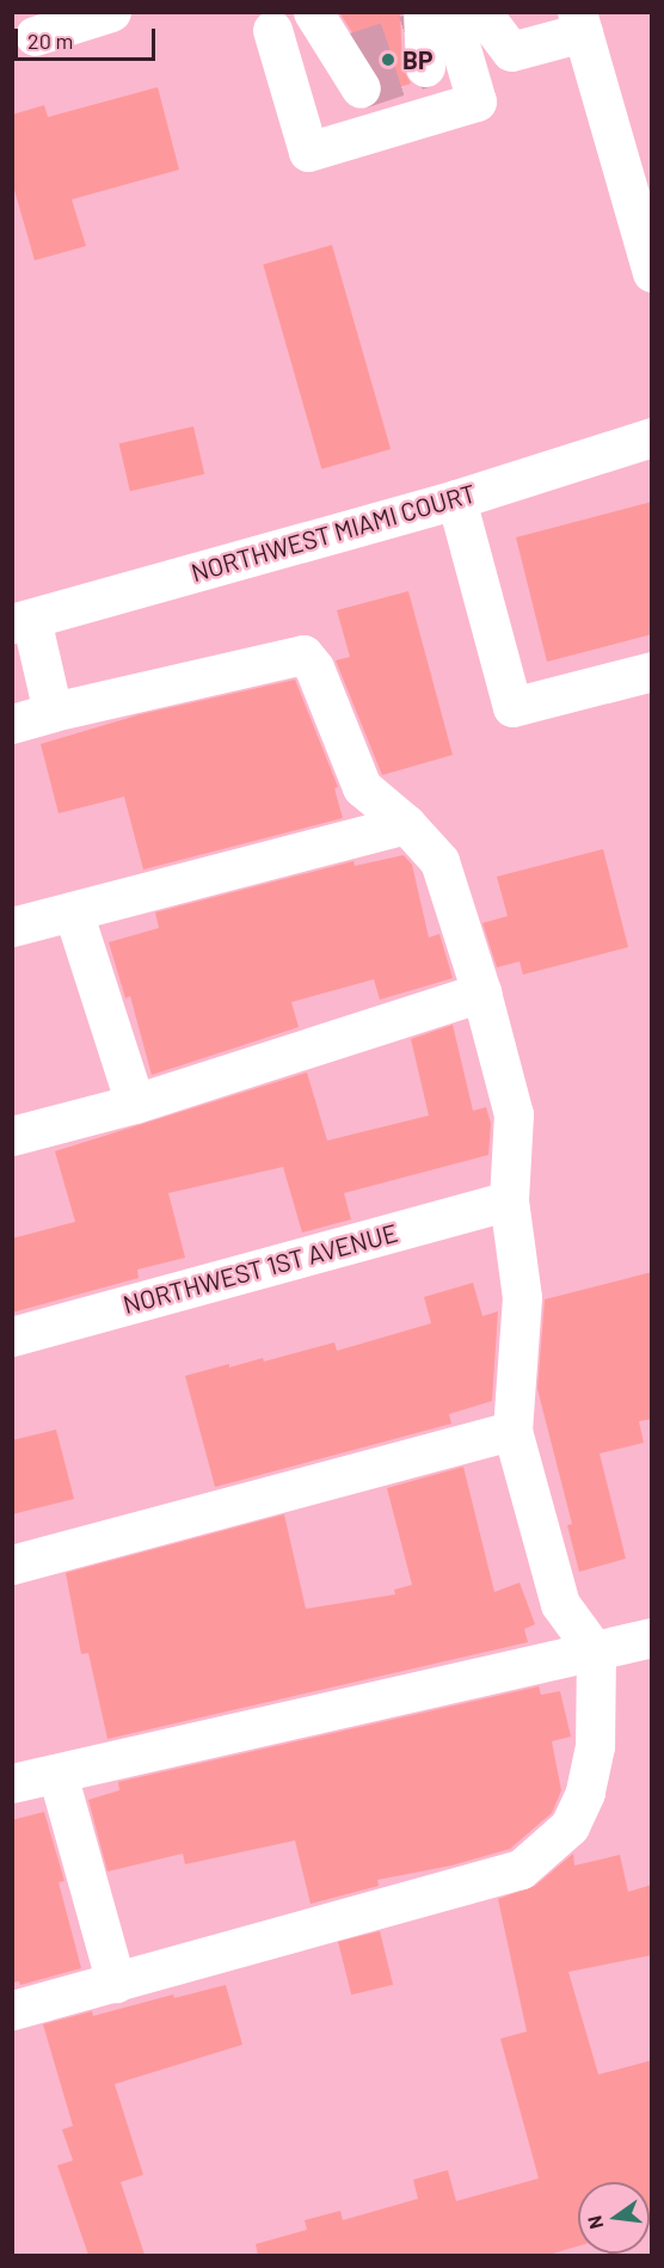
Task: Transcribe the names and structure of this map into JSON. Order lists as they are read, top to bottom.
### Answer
{
  "streets": {
    "street": ["NORTHWEST MIAMI COURT", "NORTHWEST 1ST AVENUE"]
  },
  "places": ["BP"],
  "scale_bar": "20 m",
  "north": "left"
}
